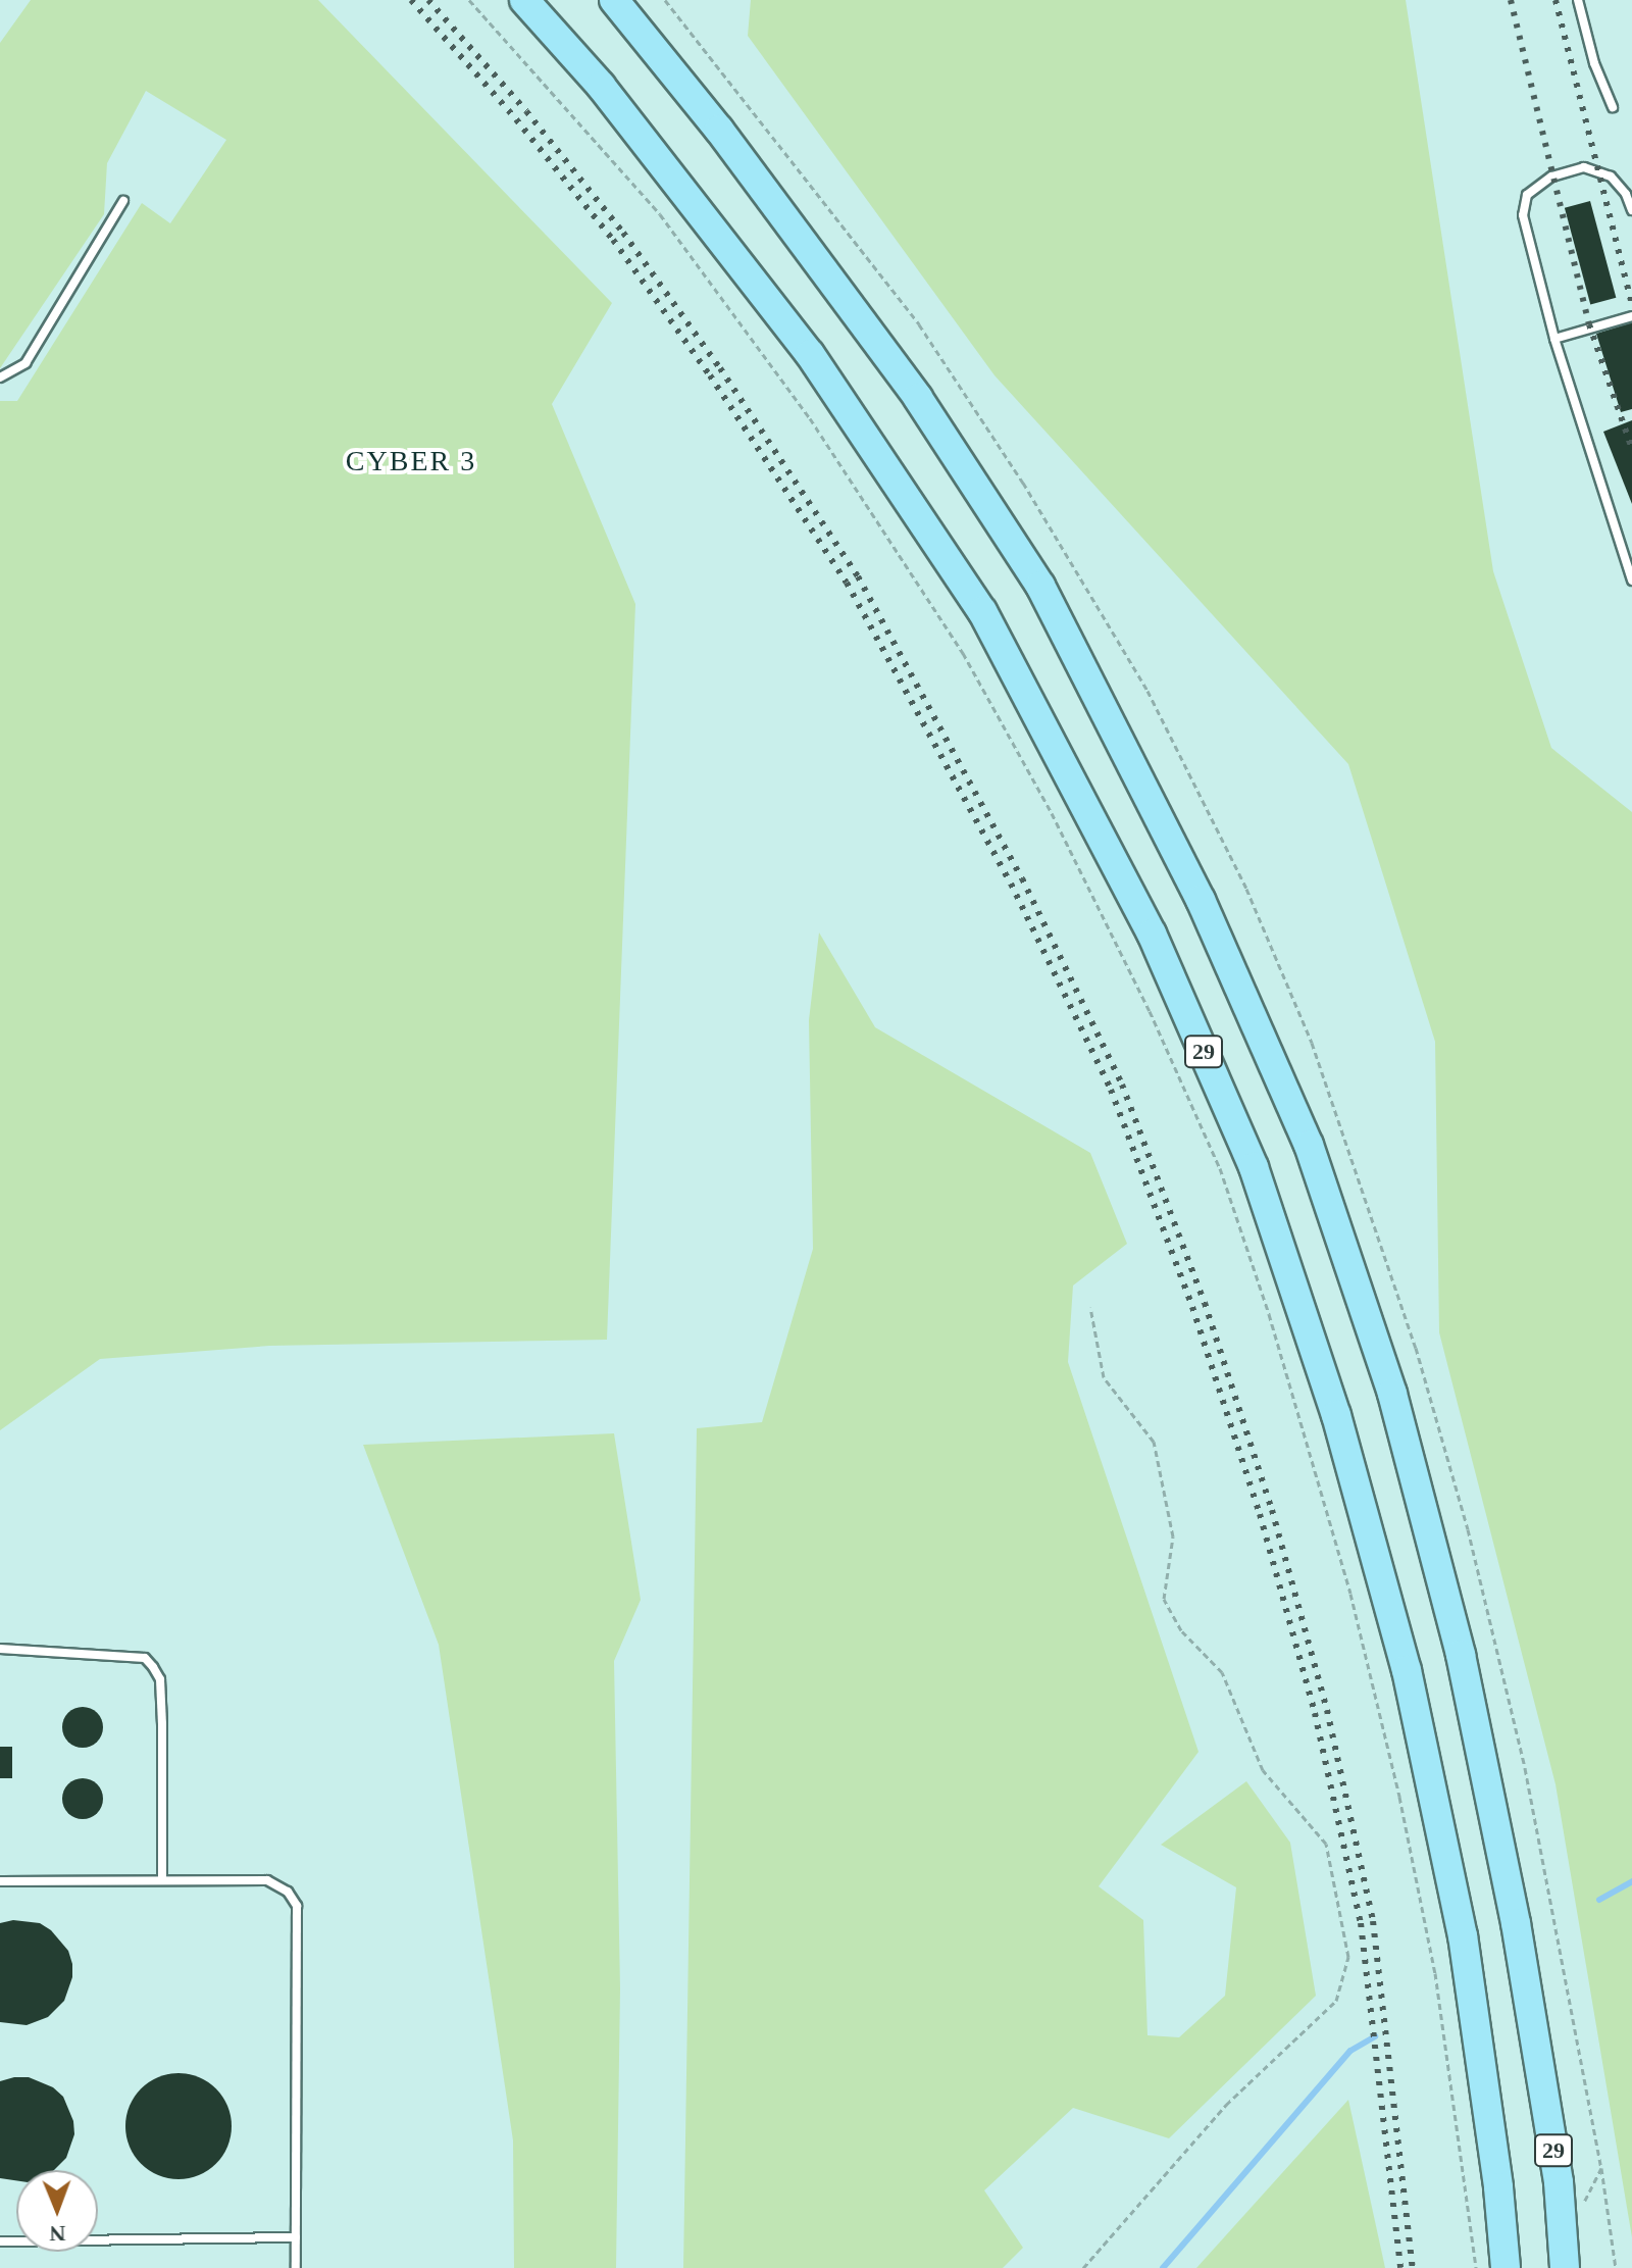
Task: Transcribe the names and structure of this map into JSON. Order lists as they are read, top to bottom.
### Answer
{
  "streets": {
    "highway": ["29"]
  },
  "districts": ["CYBER 3"],
  "north": "bottom"
}
